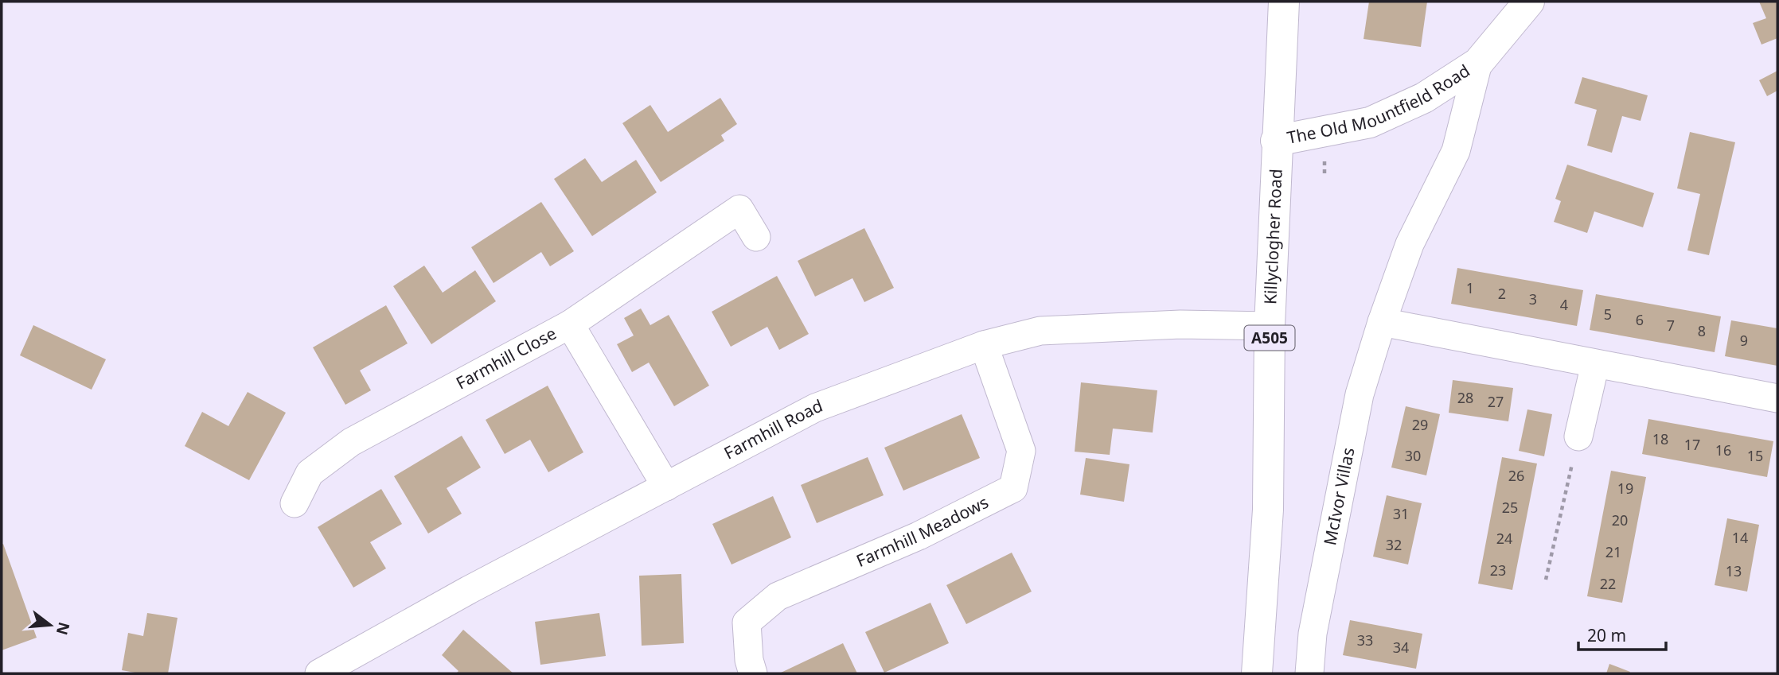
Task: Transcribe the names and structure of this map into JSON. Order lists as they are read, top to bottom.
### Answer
{
  "streets": {
    "main road": ["The Old Mountfield Road", "Killyclogher Road", "A505"],
    "street": [
      "Farmhill Close",
      "Farmhill Road",
      "McIvor Villas",
      "Farmhill Meadows"
    ]
  },
  "crossings": [
    ["The Old Mountfield Road", "Killyclogher Road"],
    ["The Old Mountfield Road", "McIvor Villas"],
    ["Killyclogher Road", "Farmhill Road"],
    ["Farmhill Close", "Farmhill Road"],
    ["Farmhill Road", "Farmhill Meadows"]
  ],
  "house_numbers": [
    "1",
    "2",
    "3",
    "4",
    "5",
    "6",
    "7",
    "8",
    "9",
    "28",
    "27",
    "29",
    "18",
    "17",
    "16",
    "30",
    "15",
    "26",
    "19",
    "25",
    "31",
    "20",
    "14",
    "24",
    "32",
    "21",
    "23",
    "13",
    "22",
    "33",
    "34"
  ],
  "scale_bar": "20 m",
  "north": "right"
}
